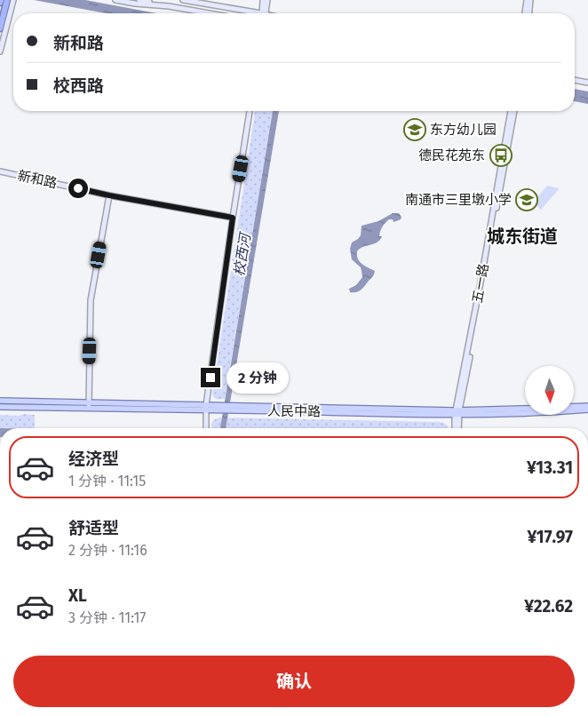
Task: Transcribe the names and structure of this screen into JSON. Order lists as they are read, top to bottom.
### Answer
{
  "streets": {
    "main road": ["新和路", "五一路", "人民中路"]
  },
  "crossings": [
    ["五一路", "人民中路"]
  ],
  "districts": ["城东街道"],
  "water": ["校西河"],
  "places": {
    "school or university": ["东方幼儿园", "南通市三里墩小学"],
    "bus stop": ["德民花苑东"]
  },
  "north": "bottom",
  "page": {
    "banner": ["新和路", "校西路"],
    "bubble": "2 分钟",
    "list": [
      {
        "name": "经济型",
        "note": "1 分钟 · 11:15",
        "value": "¥13.31"
      },
      {
        "name": "舒适型",
        "note": "2 分钟 · 11:16",
        "value": "¥17.97"
      },
      {
        "name": "XL",
        "note": "3 分钟 · 11:17",
        "value": "¥22.62"
      }
    ],
    "buttons": "确认"
  }
}
